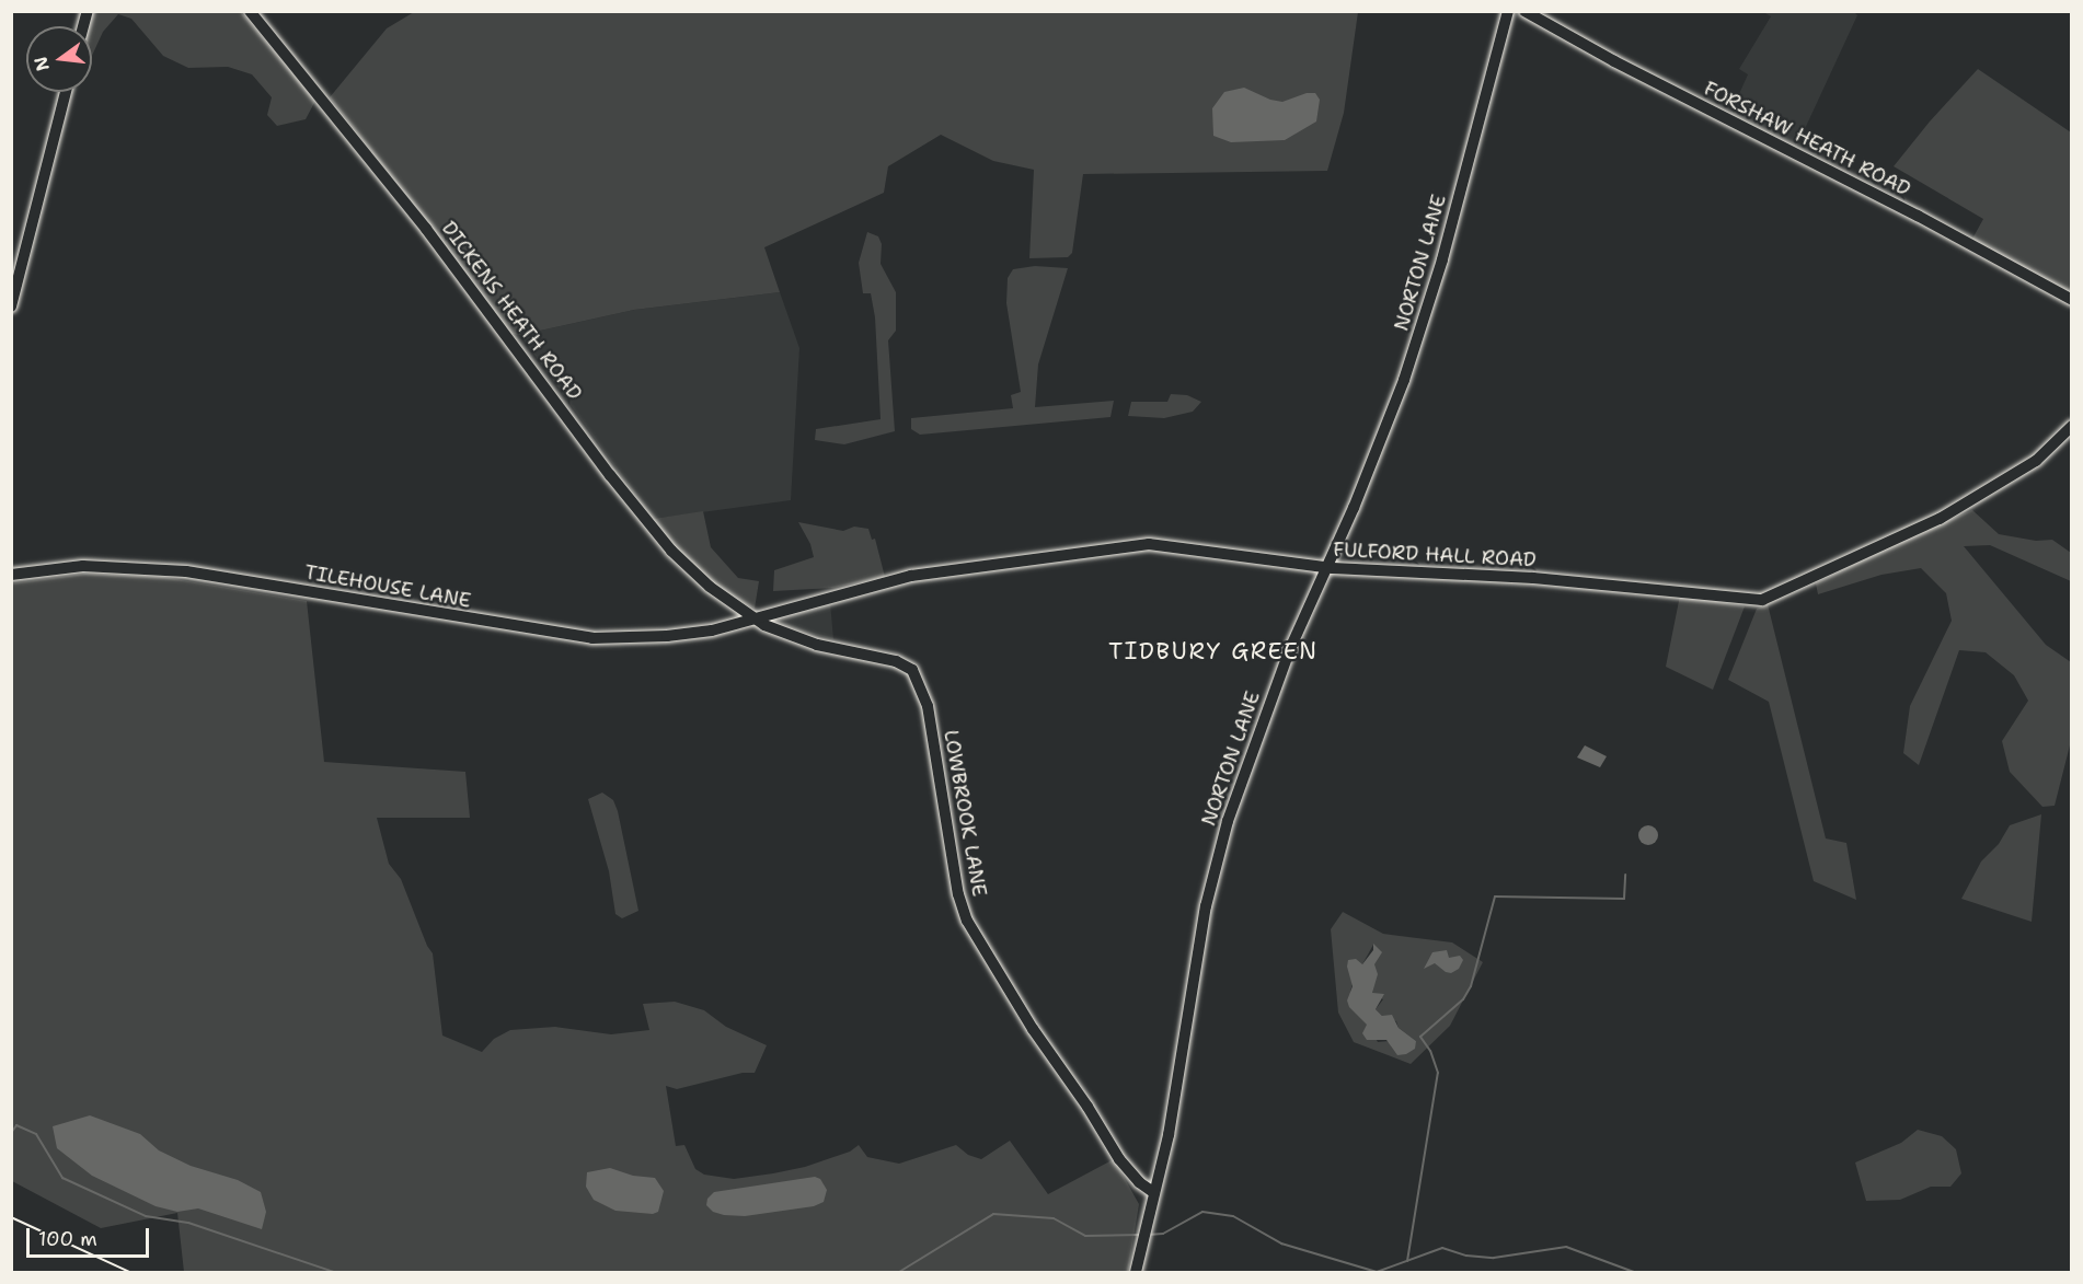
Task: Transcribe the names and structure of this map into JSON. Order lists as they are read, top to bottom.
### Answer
{
  "streets": {
    "street": [
      "FORSHAW HEATH ROAD",
      "NORTON LANE",
      "DICKENS HEATH ROAD",
      "FULFORD HALL ROAD",
      "TILEHOUSE LANE",
      "LOWBROOK LANE"
    ]
  },
  "crossings": [
    ["NORTON LANE", "FULFORD HALL ROAD"],
    ["NORTON LANE", "LOWBROOK LANE"],
    ["DICKENS HEATH ROAD", "FULFORD HALL ROAD"],
    ["DICKENS HEATH ROAD", "TILEHOUSE LANE"],
    ["DICKENS HEATH ROAD", "LOWBROOK LANE"],
    ["FULFORD HALL ROAD", "TILEHOUSE LANE"],
    ["FULFORD HALL ROAD", "LOWBROOK LANE"],
    ["TILEHOUSE LANE", "LOWBROOK LANE"]
  ],
  "districts": ["TIDBURY GREEN"],
  "scale_bar": "100 m",
  "north": "left"
}
